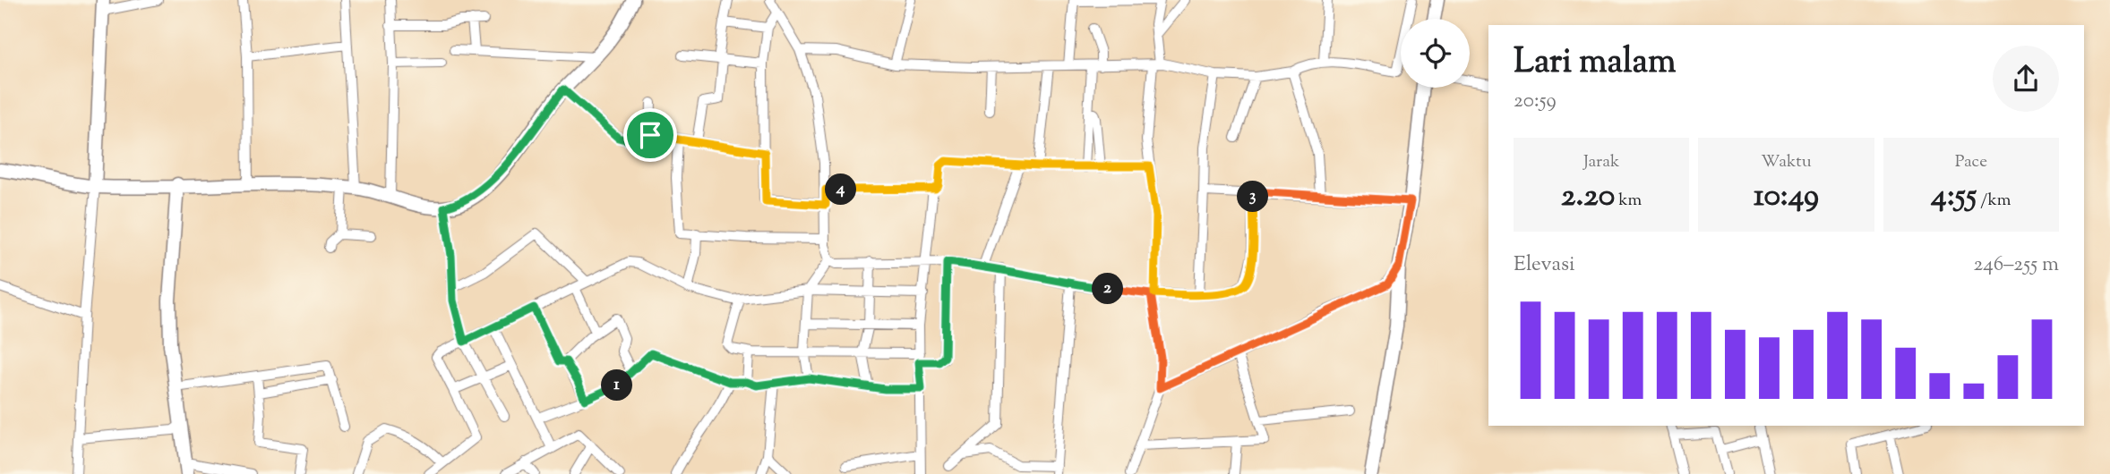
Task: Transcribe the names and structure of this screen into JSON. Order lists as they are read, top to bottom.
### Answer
{
  "page": {
    "heading": ["Lari malam", "20:59"],
    "stats": [
      ["Jarak", "2.20 km"],
      ["Waktu", "10:49"],
      ["Pace", "4:55 /km"]
    ],
    "pins": [
      "4",
      "3",
      "2",
      "1"
    ],
    "chart": ["Elevasi", "246–255 m"]
  }
}
